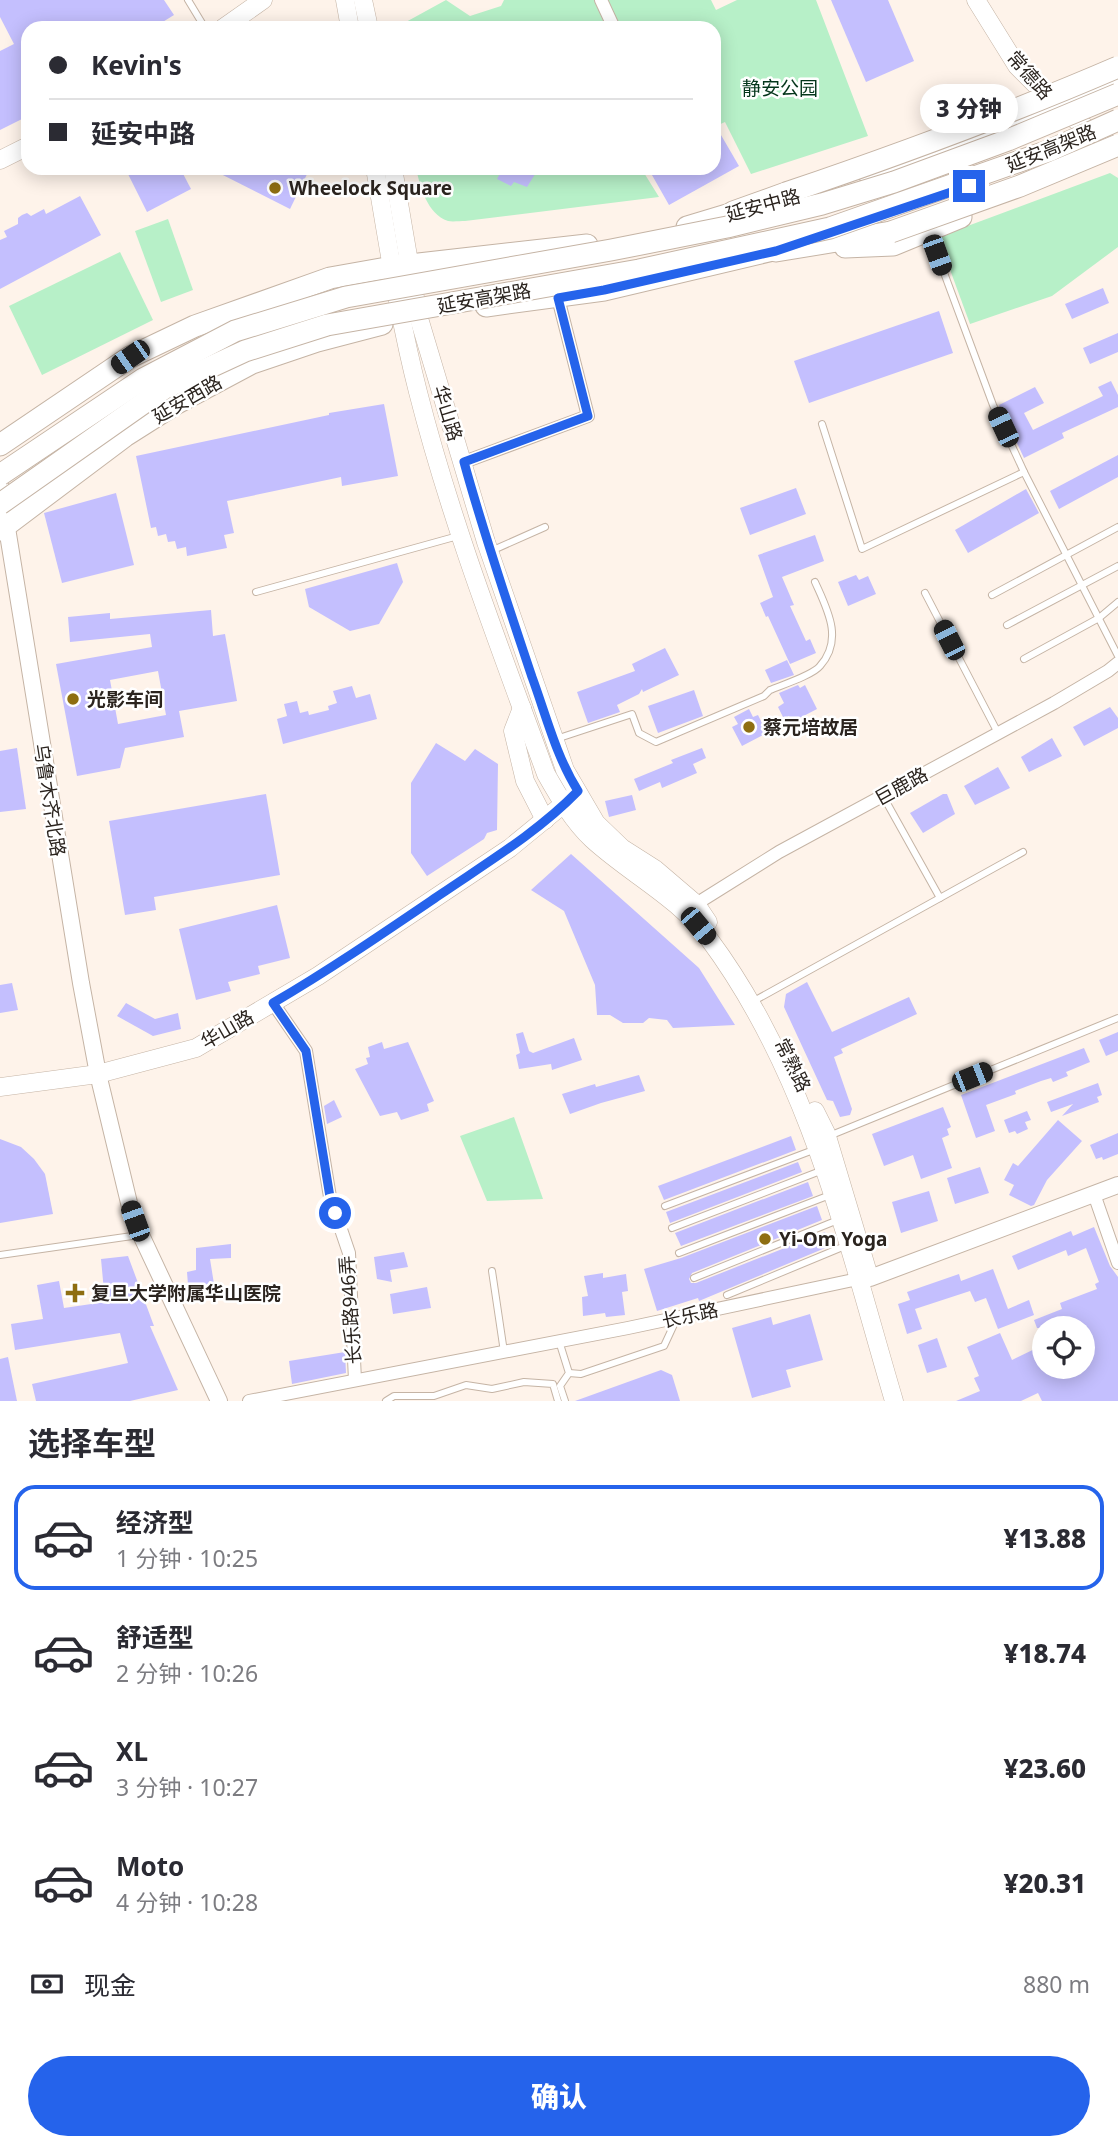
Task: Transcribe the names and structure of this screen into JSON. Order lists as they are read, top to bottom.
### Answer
{
  "streets": {
    "main road": [
      "常德路",
      "延安高架路",
      "延安中路",
      "延安西路",
      "华山路",
      "常熟路"
    ],
    "street": [
      "巨鹿路",
      "乌鲁木齐北路",
      "长乐路946弄",
      "长乐路"
    ]
  },
  "crossings": [
    ["常德路", "延安中路"],
    ["延安中路", "华山路"],
    ["延安西路", "华山路"],
    ["延安西路", "乌鲁木齐北路"],
    ["华山路", "乌鲁木齐北路"],
    ["华山路", "常熟路"],
    ["华山路", "长乐路946弄"],
    ["巨鹿路", "常熟路"],
    ["常熟路", "长乐路"],
    ["长乐路946弄", "长乐路"]
  ],
  "parks": ["静安公园"],
  "places": {
    "other": [
      "Wheelock Square",
      "光影车间",
      "蔡元培故居",
      "Yi-Om Yoga"
    ],
    "health": ["复旦大学附属华山医院"]
  },
  "page": {
    "banner": ["Kevin's", "延安中路"],
    "bubble": "3 分钟",
    "heading": "选择车型",
    "list": [
      {
        "name": "经济型",
        "note": "1 分钟 · 10:25",
        "value": "¥13.88"
      },
      {
        "name": "舒适型",
        "note": "2 分钟 · 10:26",
        "value": "¥18.74"
      },
      {
        "name": "XL",
        "note": "3 分钟 · 10:27",
        "value": "¥23.60"
      },
      {
        "name": "Moto",
        "note": "4 分钟 · 10:28",
        "value": "¥20.31"
      }
    ],
    "pay": ["现金", "880 m"],
    "buttons": "确认"
  }
}
